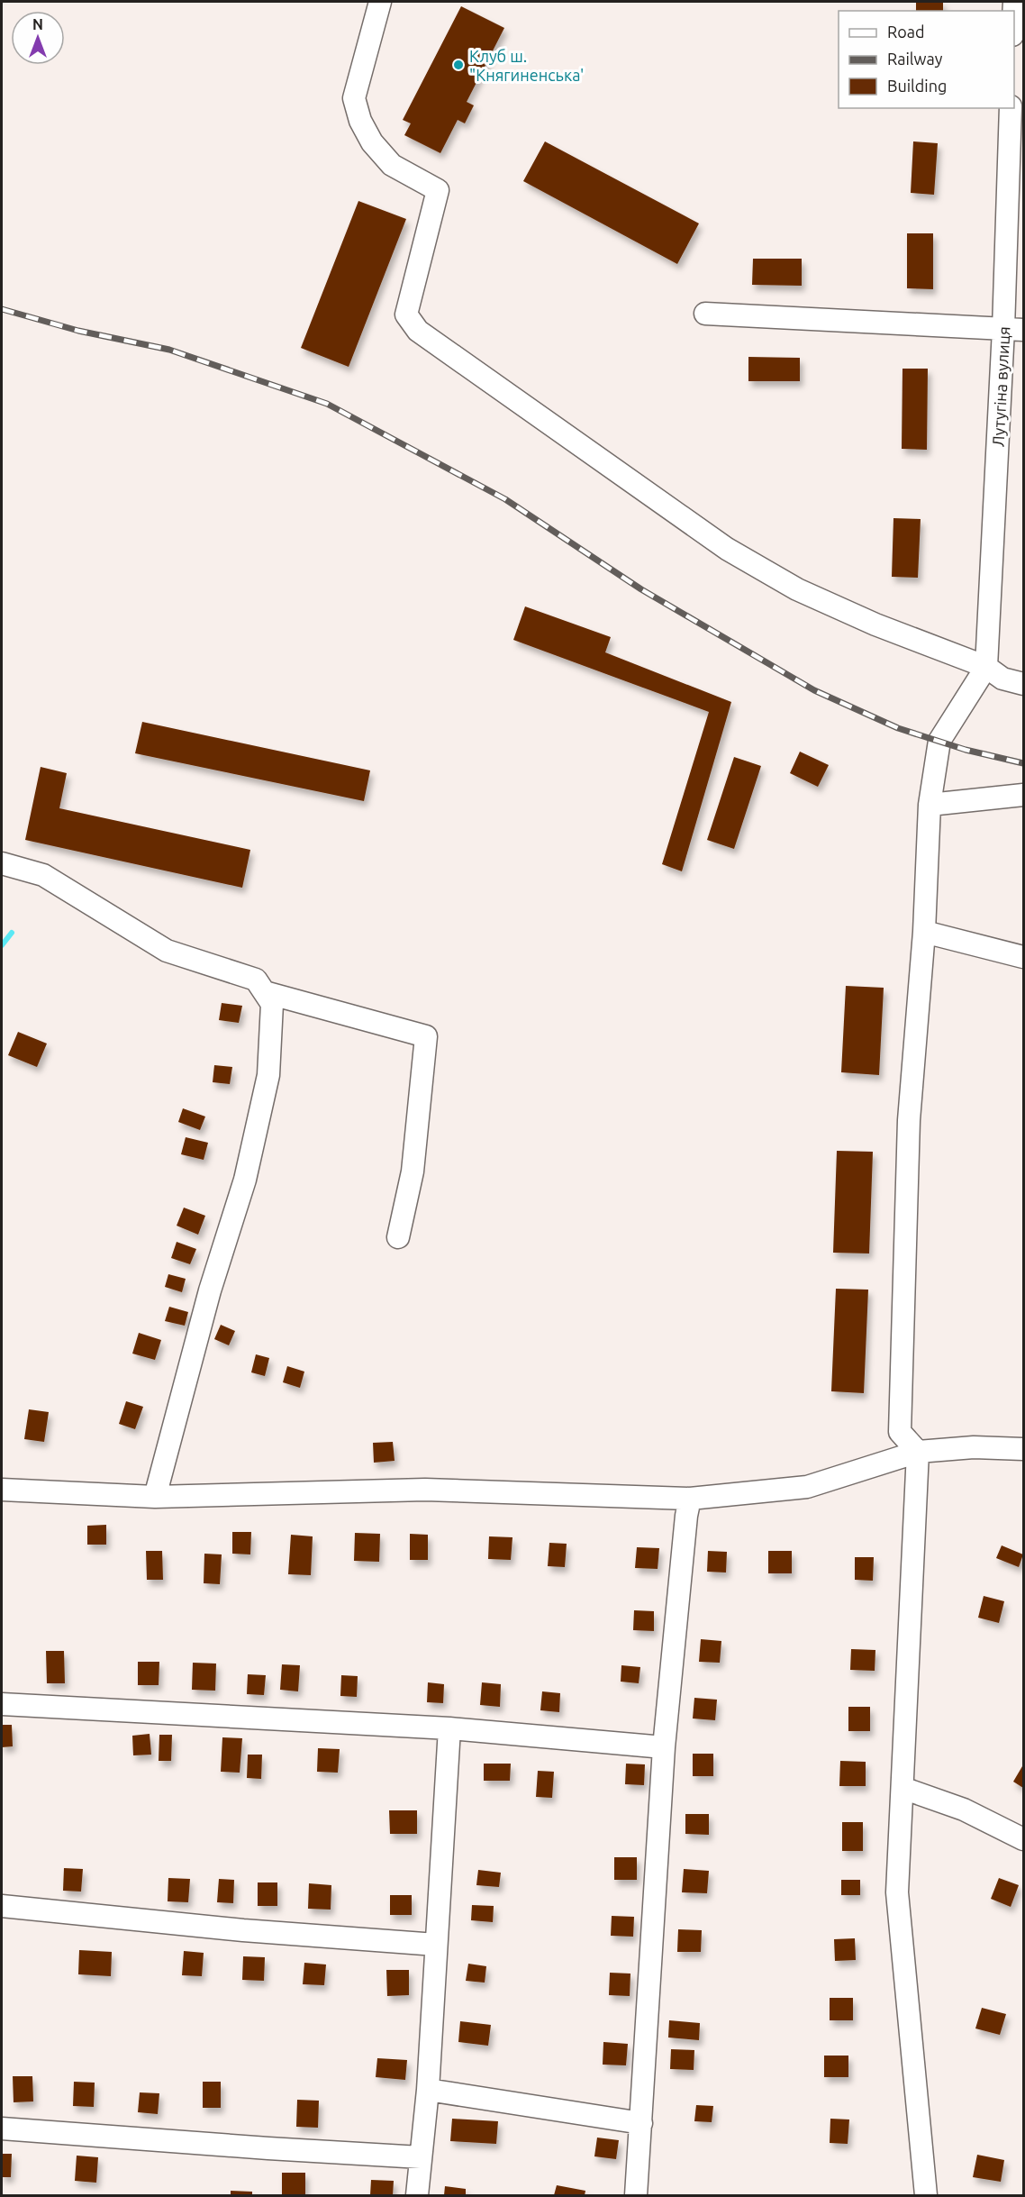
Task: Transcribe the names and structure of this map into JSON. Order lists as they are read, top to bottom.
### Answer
{
  "streets": {
    "street": ["Лутугіна вулиця"]
  },
  "places": ["Клуб ш. \"Княгиненська'"],
  "legend": ["Road", "Railway", "Building"],
  "north": "top"
}
